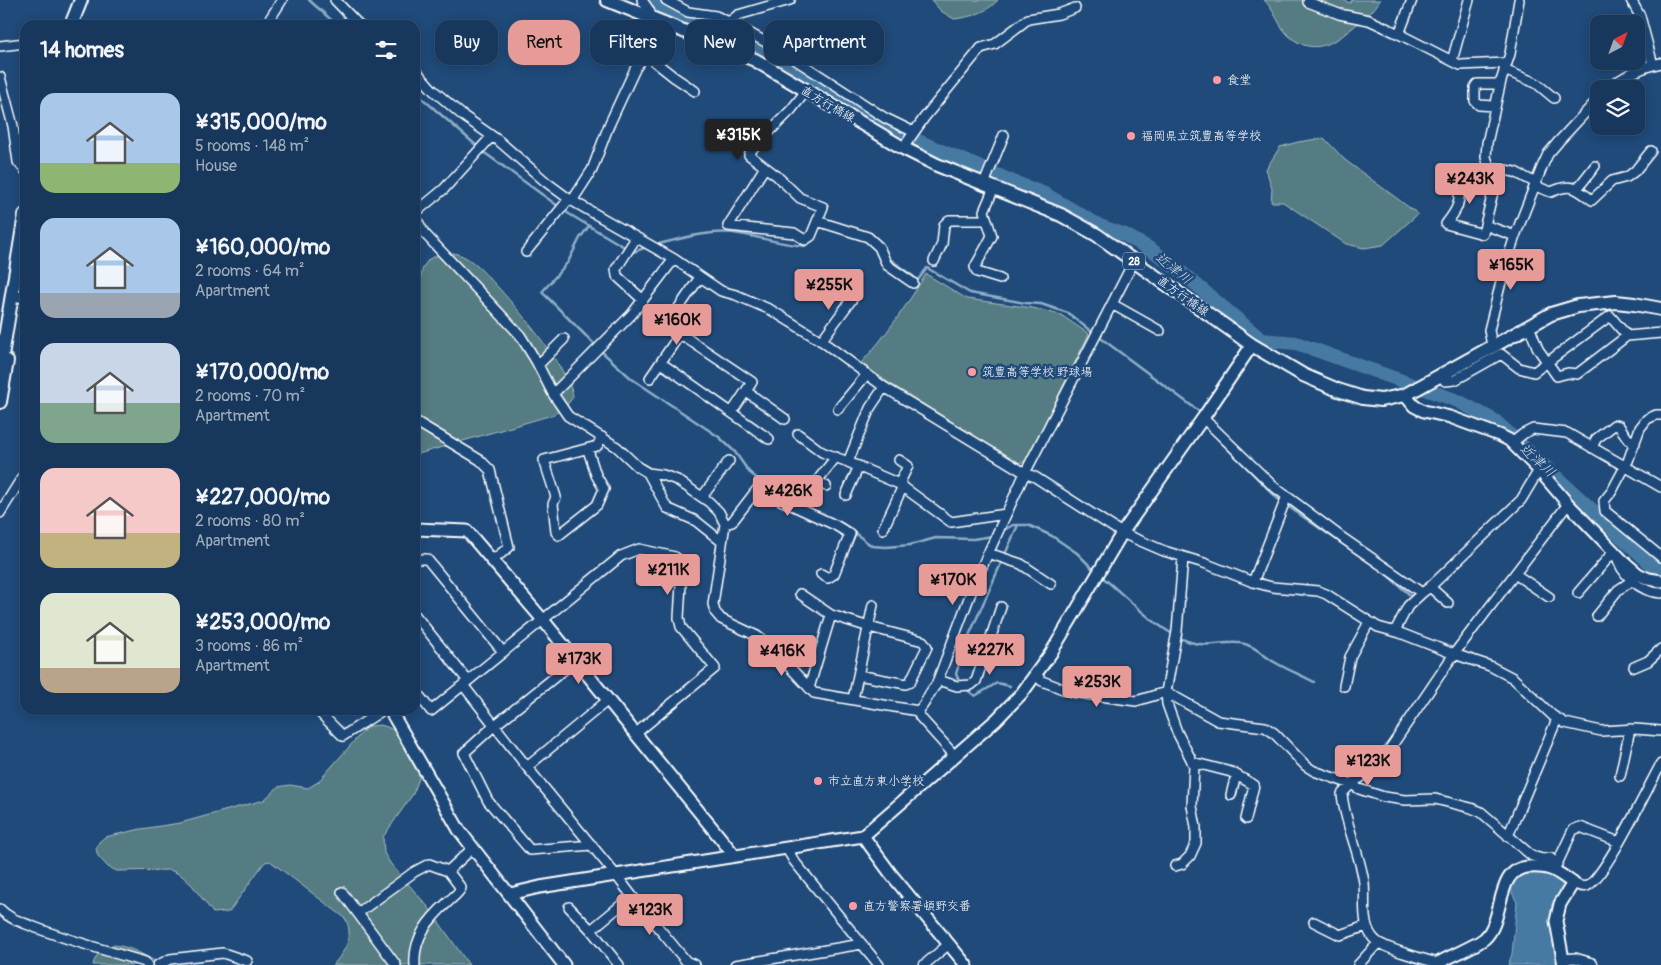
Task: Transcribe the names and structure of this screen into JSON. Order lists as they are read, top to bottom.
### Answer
{
  "streets": {
    "main road": ["直方行橋線", "28"]
  },
  "water": ["近津川"],
  "places": [
    "食堂",
    "福岡県立筑豊高等学校",
    "筑豊高等学校 野球場",
    "市立直方東小学校",
    "直方警察署頓野交番"
  ],
  "north": "top right",
  "page": {
    "chip": [
      "Buy",
      "Rent",
      "Filters",
      "New",
      "Apartment"
    ],
    "heading": "14 homes",
    "list": [
      {
        "name": "¥315,000/mo",
        "note": "5 rooms · 148 m² · House"
      },
      {
        "name": "¥160,000/mo",
        "note": "2 rooms · 64 m² · Apartment"
      },
      {
        "name": "¥170,000/mo",
        "note": "2 rooms · 70 m² · Apartment"
      },
      {
        "name": "¥227,000/mo",
        "note": "2 rooms · 80 m² · Apartment"
      },
      {
        "name": "¥253,000/mo",
        "note": "3 rooms · 86 m² · Apartment"
      }
    ],
    "price": [
      "¥315K",
      "¥243K",
      "¥165K",
      "¥255K",
      "¥160K",
      "¥426K",
      "¥211K",
      "¥170K",
      "¥227K",
      "¥416K",
      "¥173K",
      "¥253K",
      "¥123K",
      "¥123K"
    ]
  }
}
